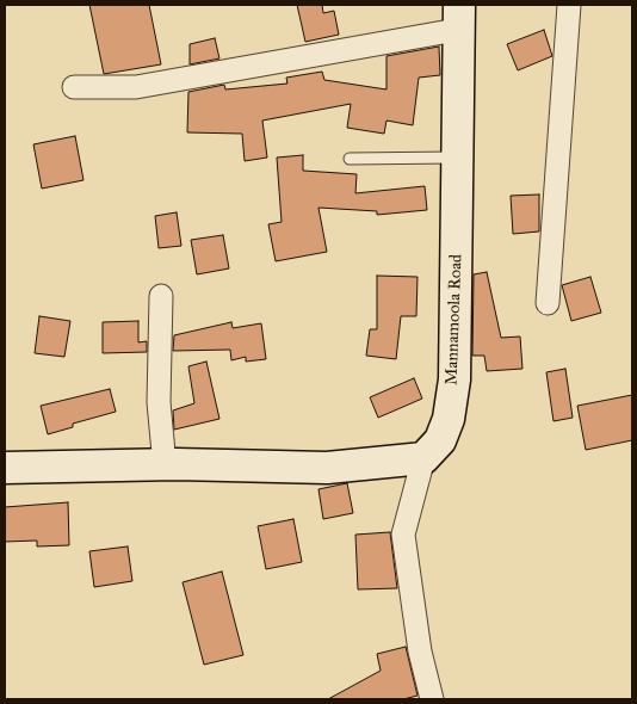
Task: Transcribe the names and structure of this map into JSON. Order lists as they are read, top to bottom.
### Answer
{
  "streets": {
    "main road": ["Mannamoola Road"]
  }
}
